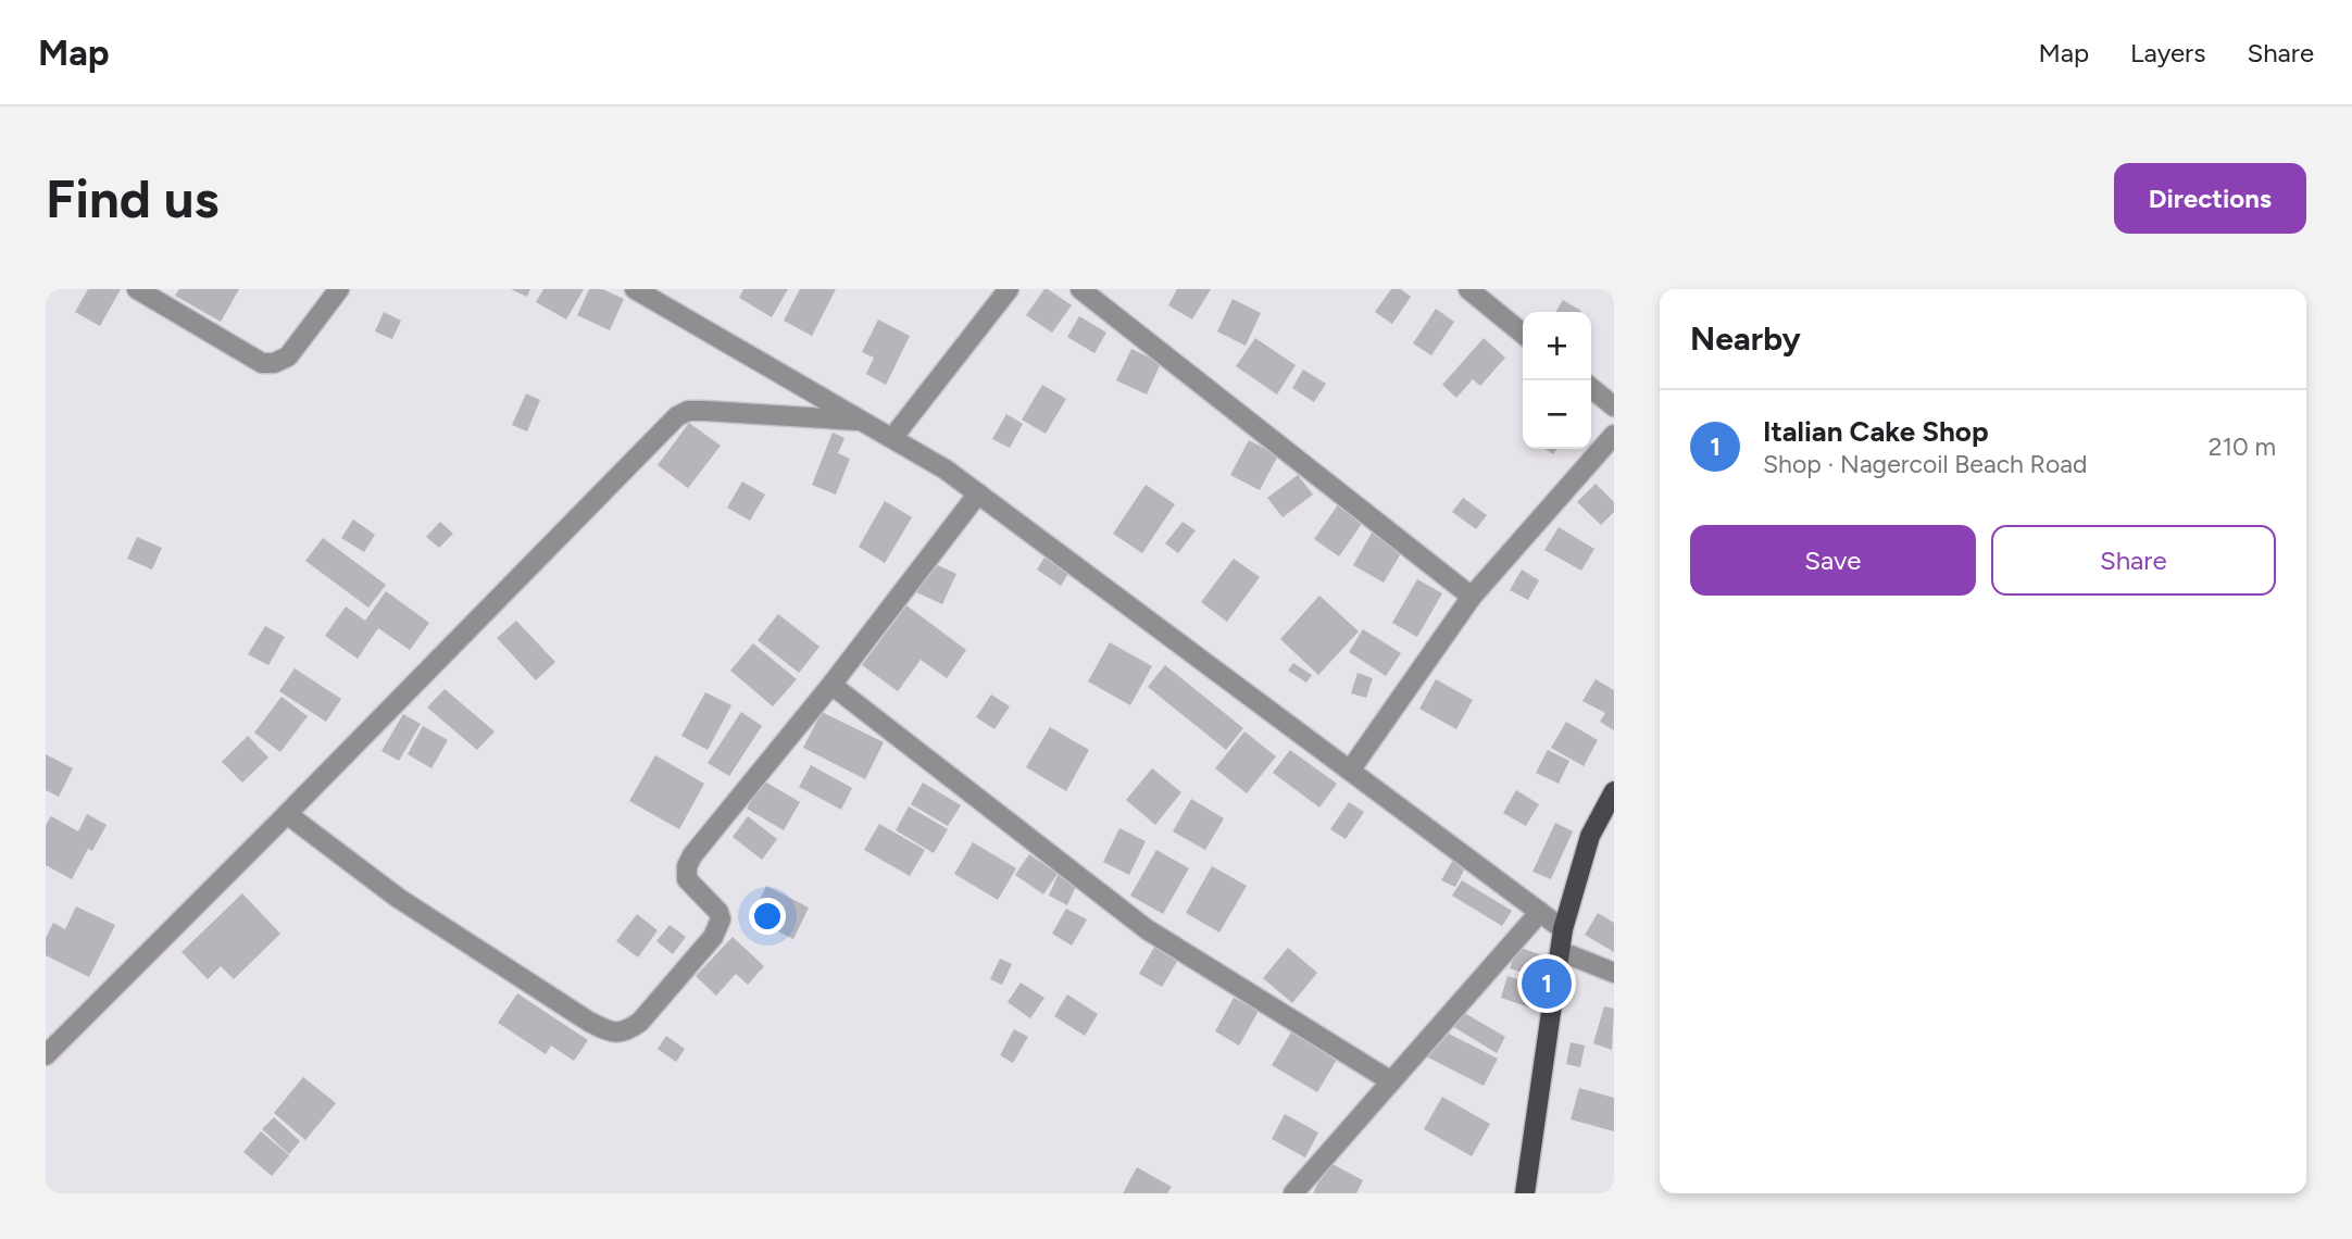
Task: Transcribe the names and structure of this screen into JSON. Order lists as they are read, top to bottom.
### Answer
{
  "page": {
    "header": "Map",
    "nav": ["Map", "Layers", "Share"],
    "buttons": [
      "Directions",
      ["Save", "Share"]
    ],
    "title": "Find us",
    "heading": "Nearby",
    "map_buttons": ["+", "−"],
    "list": [
      {
        "mark": "1",
        "name": "Italian Cake Shop",
        "note": "Shop · Nagercoil Beach Road",
        "value": "210 m"
      }
    ],
    "pins": "1"
  }
}
